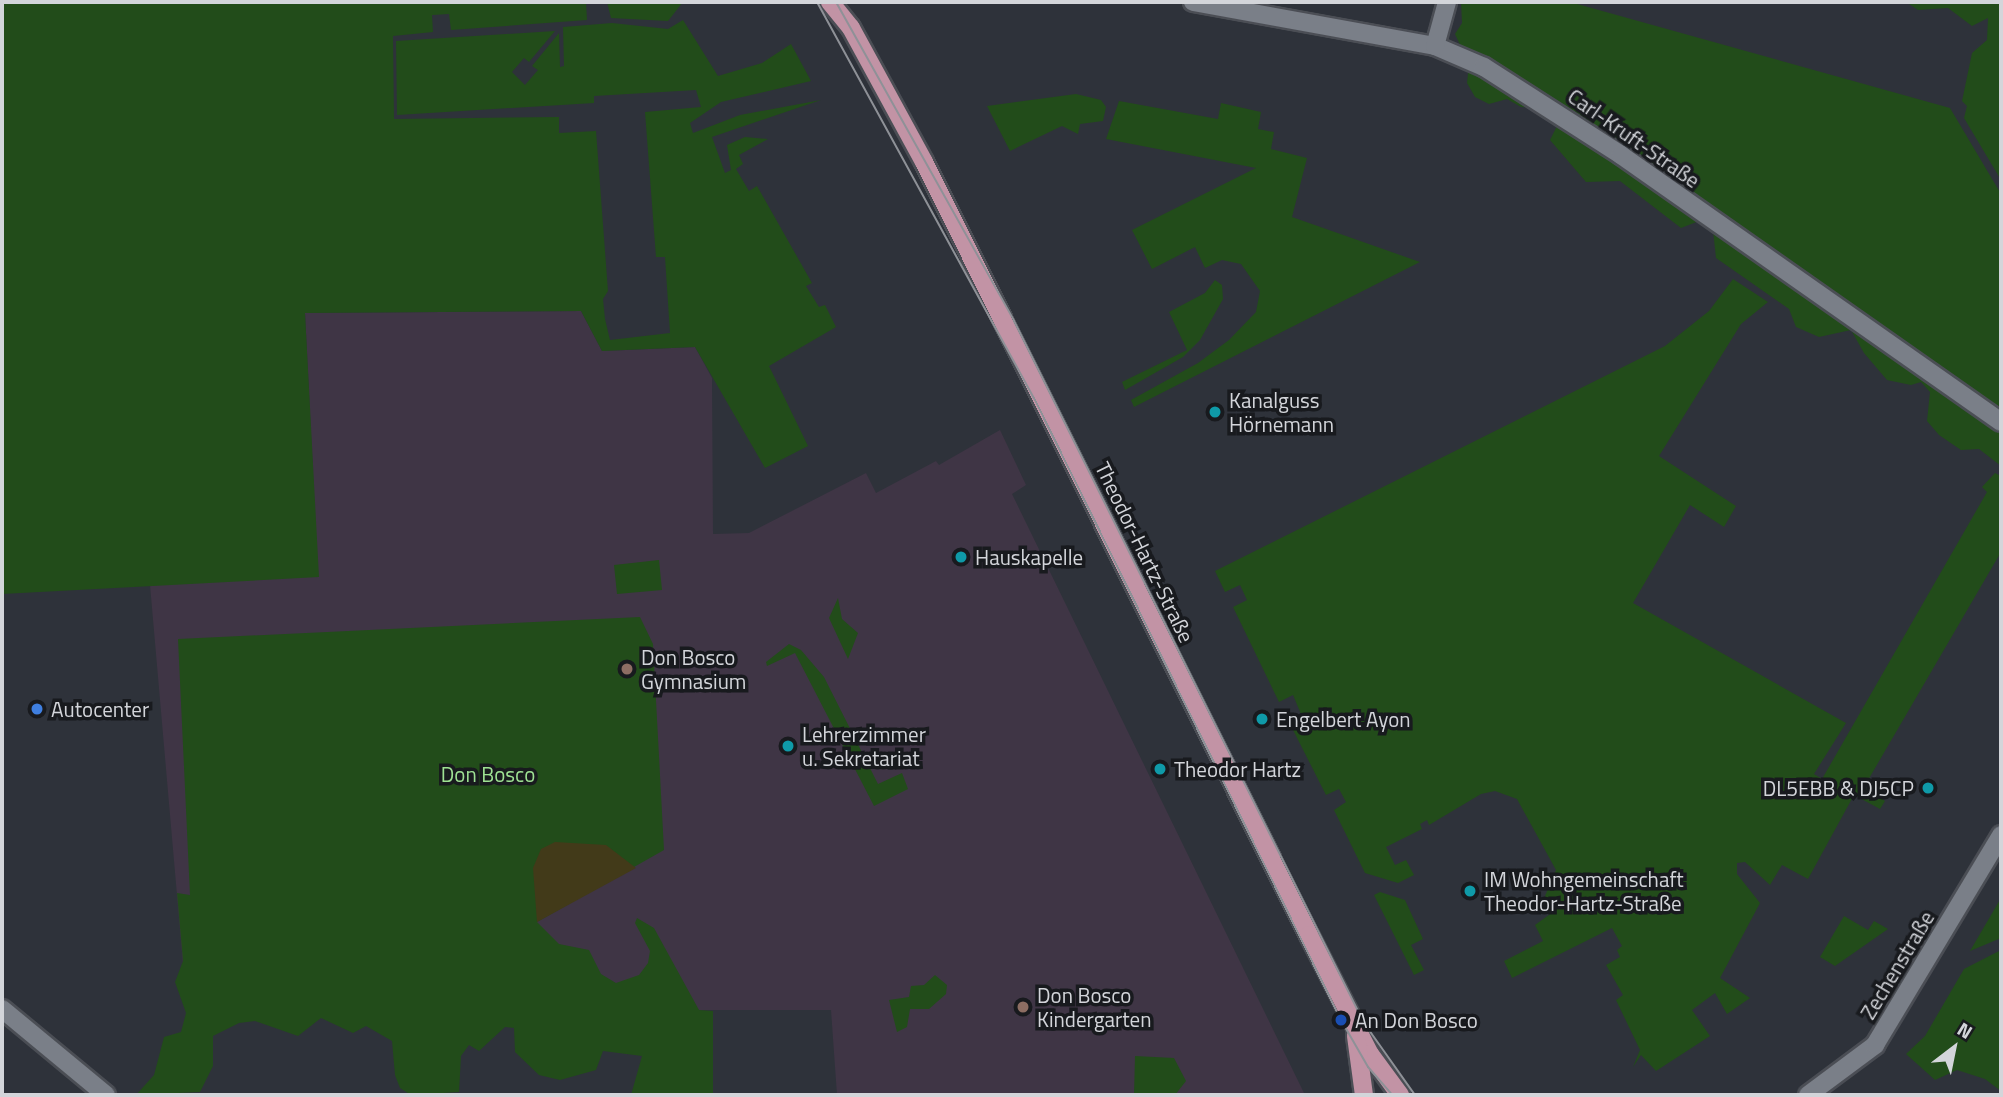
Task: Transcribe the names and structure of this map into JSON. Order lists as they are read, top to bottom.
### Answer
{
  "streets": {
    "main road": ["Theodor-Hartz-Straße"],
    "street": ["Carl-Kruft-Straße", "Zechenstraße"]
  },
  "parks": ["Don Bosco"],
  "places": [
    "Kanalguss Hörnemann",
    "Hauskapelle",
    "Don Bosco Gymnasium",
    "Autocenter",
    "Engelbert Ayon",
    "Lehrerzimmer u. Sekretariat",
    "Theodor Hartz",
    "DL5EBB & DJ5CP",
    "IM Wohngemeinschaft Theodor-Hartz-Straße",
    "Don Bosco Kindergarten",
    "An Don Bosco"
  ],
  "north": "top right"
}
